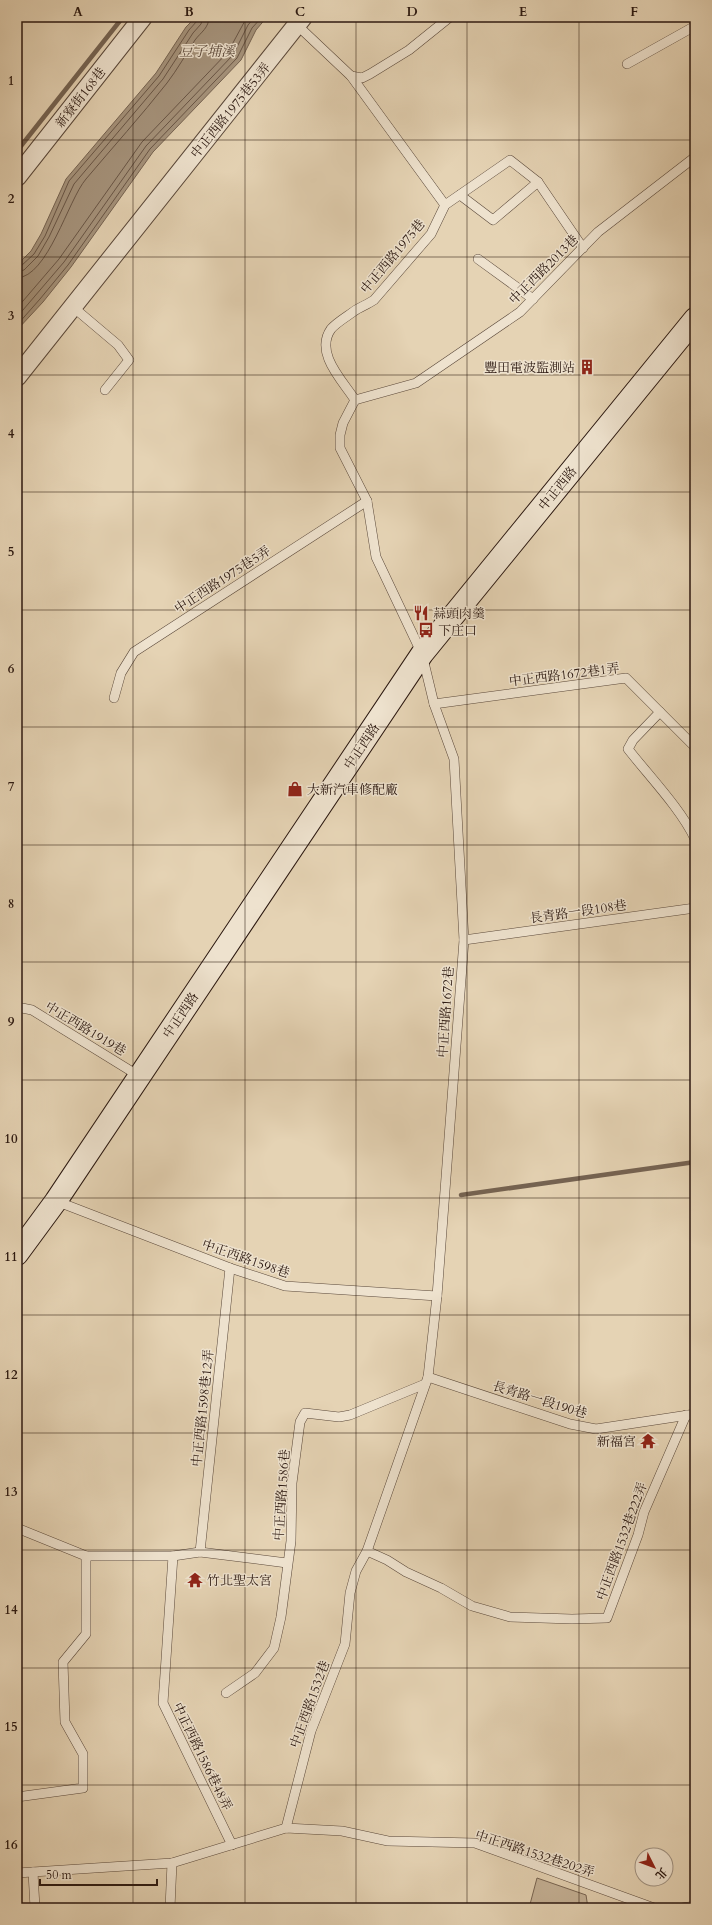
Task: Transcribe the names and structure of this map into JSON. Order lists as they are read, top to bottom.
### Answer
{
  "streets": {
    "main road": ["中正西路"],
    "street": ["新寮街168巷", "中正西路1975巷53弄"],
    "lane": [
      "中正西路1975巷",
      "中正西路2013巷",
      "中正西路1975巷5弄",
      "中正西路1672巷1弄",
      "長青路一段108巷",
      "中正西路1672巷",
      "中正西路1919巷",
      "中正西路1598巷",
      "長青路一段190巷",
      "中正西路1598巷12弄",
      "中正西路1586巷",
      "中正西路1532巷222弄",
      "中正西路1532巷",
      "中正西路1586巷48弄",
      "中正西路1532巷202弄"
    ]
  },
  "crossings": [
    ["中正西路1975巷53弄", "中正西路1975巷"],
    ["中正西路1975巷", "中正西路2013巷"],
    ["中正西路", "中正西路1672巷"],
    ["中正西路", "中正西路1919巷"],
    ["中正西路", "中正西路1598巷"],
    ["中正西路1672巷1弄", "中正西路1672巷"],
    ["長青路一段108巷", "中正西路1672巷"],
    ["中正西路1672巷", "中正西路1598巷"],
    ["中正西路1672巷", "長青路一段190巷"],
    ["中正西路1672巷", "中正西路1586巷"],
    ["中正西路1672巷", "中正西路1532巷"],
    ["中正西路1598巷", "中正西路1598巷12弄"],
    ["長青路一段190巷", "中正西路1586巷"],
    ["長青路一段190巷", "中正西路1532巷222弄"],
    ["長青路一段190巷", "中正西路1532巷"],
    ["中正西路1586巷", "中正西路1532巷"],
    ["中正西路1532巷222弄", "中正西路1532巷"],
    ["中正西路1532巷", "中正西路1532巷202弄"]
  ],
  "water": ["豆子埔溪"],
  "places": {
    "building": ["豐田電波監測站"],
    "restaurant": ["蒜頭肉羹"],
    "bus stop": ["下庄口"],
    "shop": ["大新汽車修配廠"],
    "temple": ["新福宮", "竹北聖太宮"]
  },
  "scale_bar": "50 m",
  "north": "bottom right",
  "grid": {
    "columns": [
      "A",
      "B",
      "C",
      "D",
      "E",
      "F"
    ],
    "rows": [
      "1",
      "2",
      "3",
      "4",
      "5",
      "6",
      "7",
      "8",
      "9",
      "10",
      "11",
      "12",
      "13",
      "14",
      "15",
      "16"
    ]
  }
}
